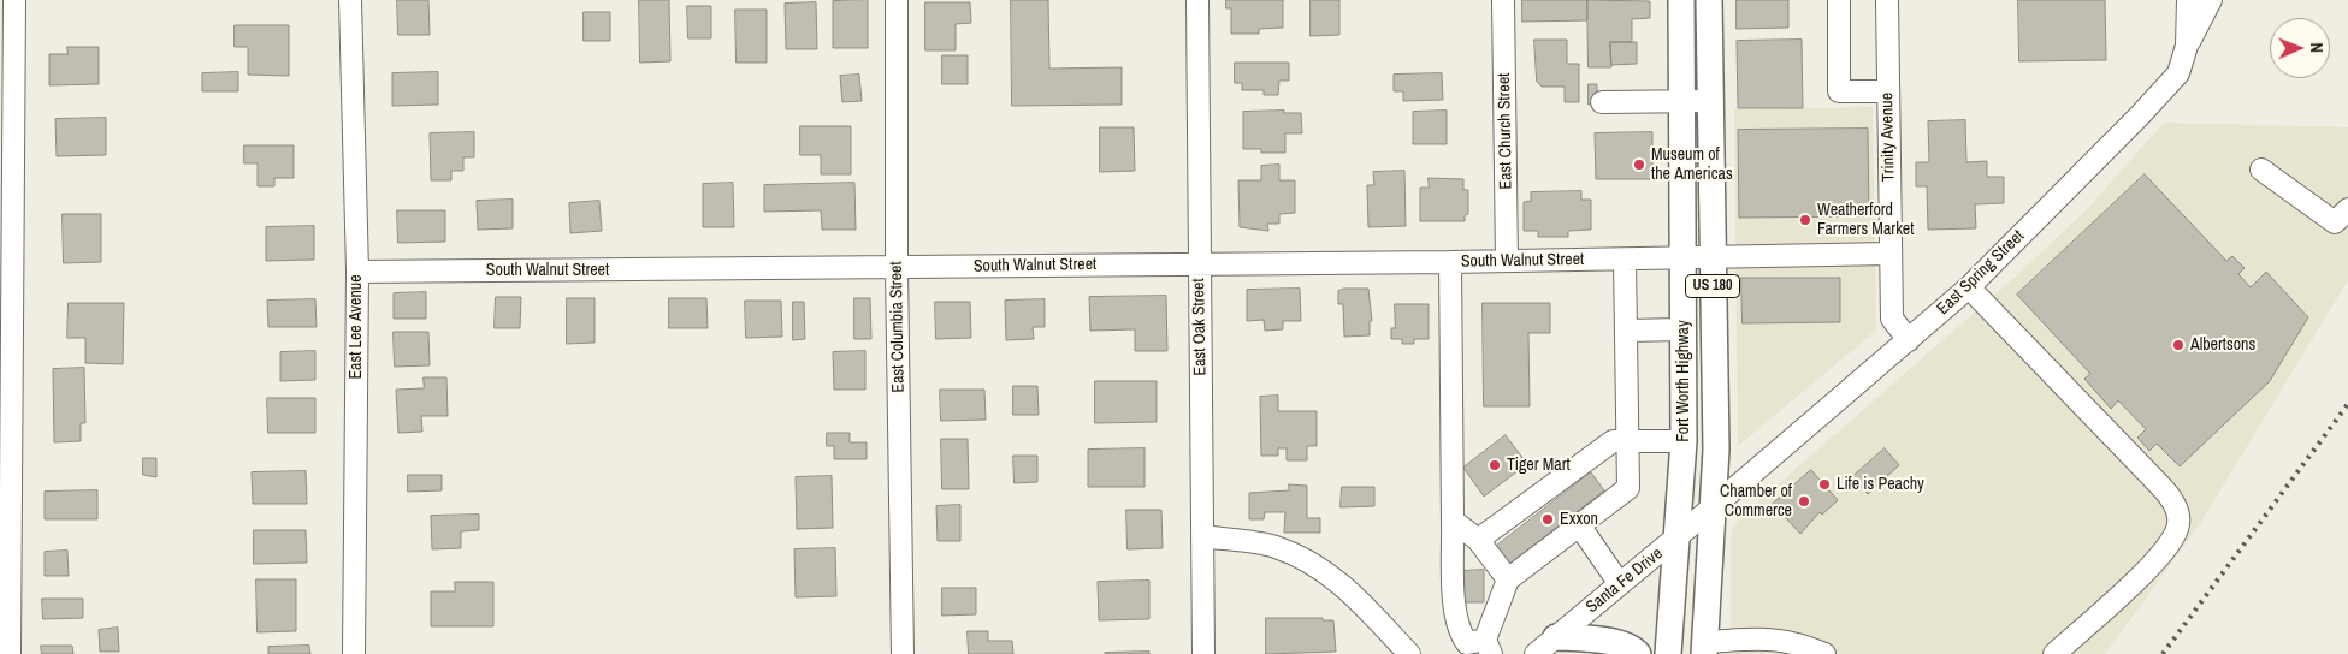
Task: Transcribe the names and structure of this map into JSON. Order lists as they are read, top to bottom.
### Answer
{
  "streets": {
    "main road": ["US 180", "Fort Worth Highway"],
    "street": [
      "East Church Street",
      "Trinity Avenue",
      "South Walnut Street",
      "East Spring Street",
      "East Lee Avenue",
      "East Columbia Street",
      "East Oak Street",
      "Santa Fe Drive"
    ]
  },
  "crossings": [
    ["East Church Street", "South Walnut Street"],
    ["Trinity Avenue", "South Walnut Street"],
    ["Trinity Avenue", "East Spring Street"],
    ["South Walnut Street", "East Lee Avenue"],
    ["South Walnut Street", "East Columbia Street"],
    ["South Walnut Street", "East Oak Street"],
    ["South Walnut Street", "Fort Worth Highway"],
    ["East Spring Street", "Fort Worth Highway"],
    ["East Spring Street", "Santa Fe Drive"],
    ["Fort Worth Highway", "Santa Fe Drive"]
  ],
  "places": [
    "Museum of the Americas",
    "Weatherford Farmers Market",
    "Albertsons",
    "Tiger Mart",
    "Life is Peachy",
    "Chamber of Commerce",
    "Exxon"
  ],
  "north": "right"
}
